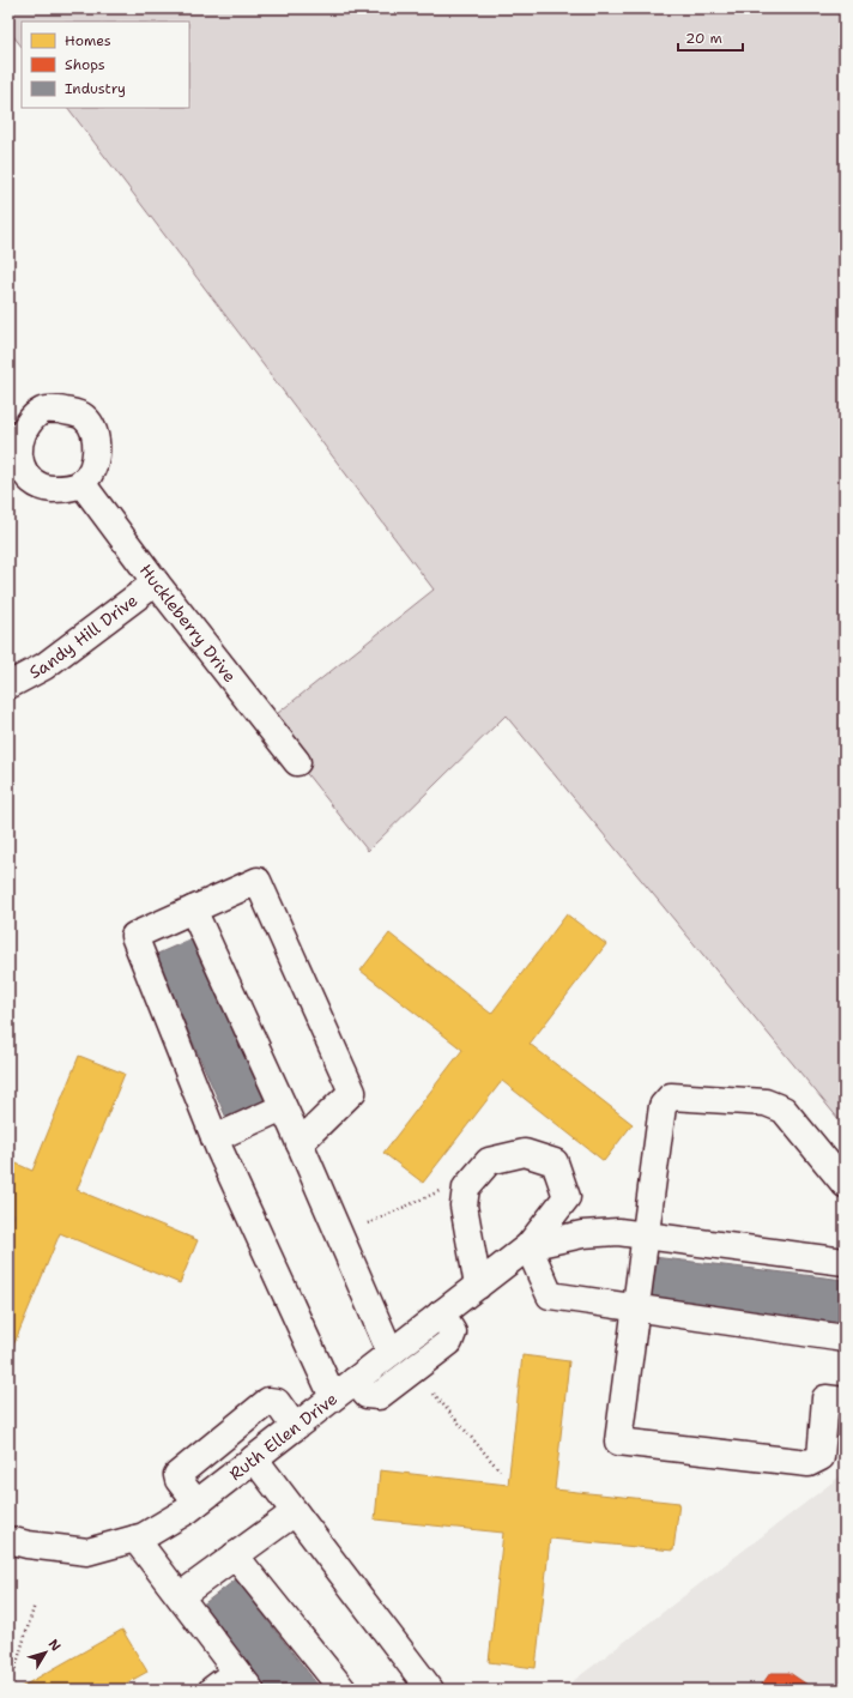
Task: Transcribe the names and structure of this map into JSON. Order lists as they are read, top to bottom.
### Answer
{
  "streets": {
    "street": ["Huckleberry Drive", "Sandy Hill Drive", "Ruth Ellen Drive"]
  },
  "crossings": [
    ["Huckleberry Drive", "Sandy Hill Drive"]
  ],
  "legend": ["Homes", "Shops", "Industry"],
  "scale_bar": "20 m",
  "north": "top right"
}
